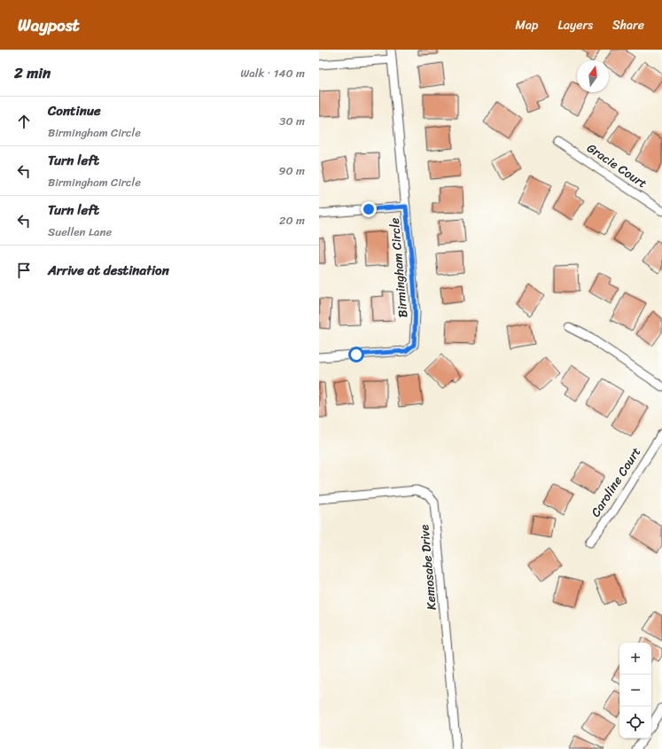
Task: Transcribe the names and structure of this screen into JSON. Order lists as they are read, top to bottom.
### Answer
{
  "streets": {
    "street": [
      "Gracie Court",
      "Birmingham Circle",
      "Caroline Court",
      "Kemosabe Drive"
    ]
  },
  "north": "top",
  "page": {
    "header": "Waypost",
    "nav": ["Map", "Layers", "Share"],
    "heading": ["2 min", "Walk · 140 m"],
    "list": [
      ["Continue", "Birmingham Circle", "30 m"],
      ["Turn left", "Birmingham Circle", "90 m"],
      ["Turn left", "Suellen Lane", "20 m"],
      "Arrive at destination"
    ],
    "map_buttons": ["+", "−"]
  }
}
